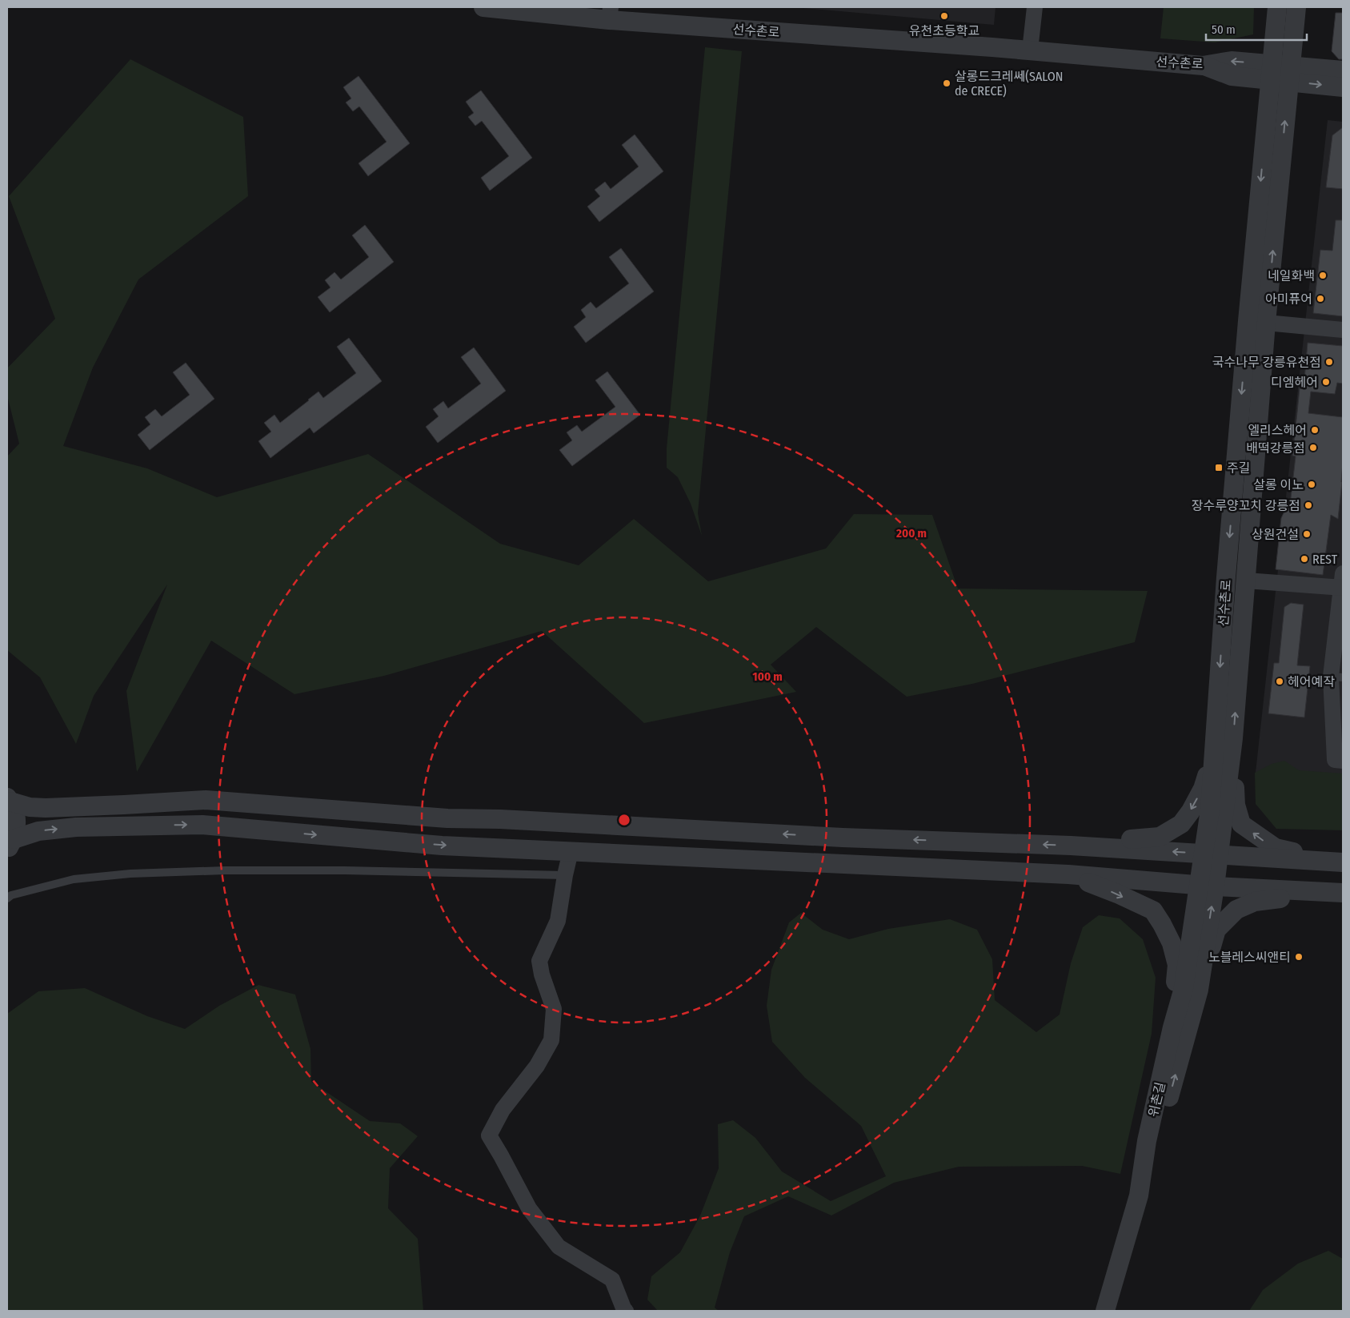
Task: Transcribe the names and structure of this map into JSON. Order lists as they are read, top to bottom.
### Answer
{
  "streets": {
    "street": ["선수촌로", "위촌길"]
  },
  "crossings": [
    ["선수촌로", "위촌길"]
  ],
  "places": {
    "other": [
      "유천초등학교",
      "살롱드크레쎄(SALON de CRECE)",
      "네일화백",
      "아미퓨어",
      "국수나무 강릉유천점",
      "디엠헤어",
      "엘리스헤어",
      "배떡강릉점",
      "살롱 이노",
      "장수루양꼬치 강릉점",
      "상원건설",
      "REST",
      "헤어예작",
      "노블레스씨앤티"
    ],
    "transit": ["주길"]
  },
  "scale_bar": "50 m",
  "rings": ["200 m", "100 m"]
}
